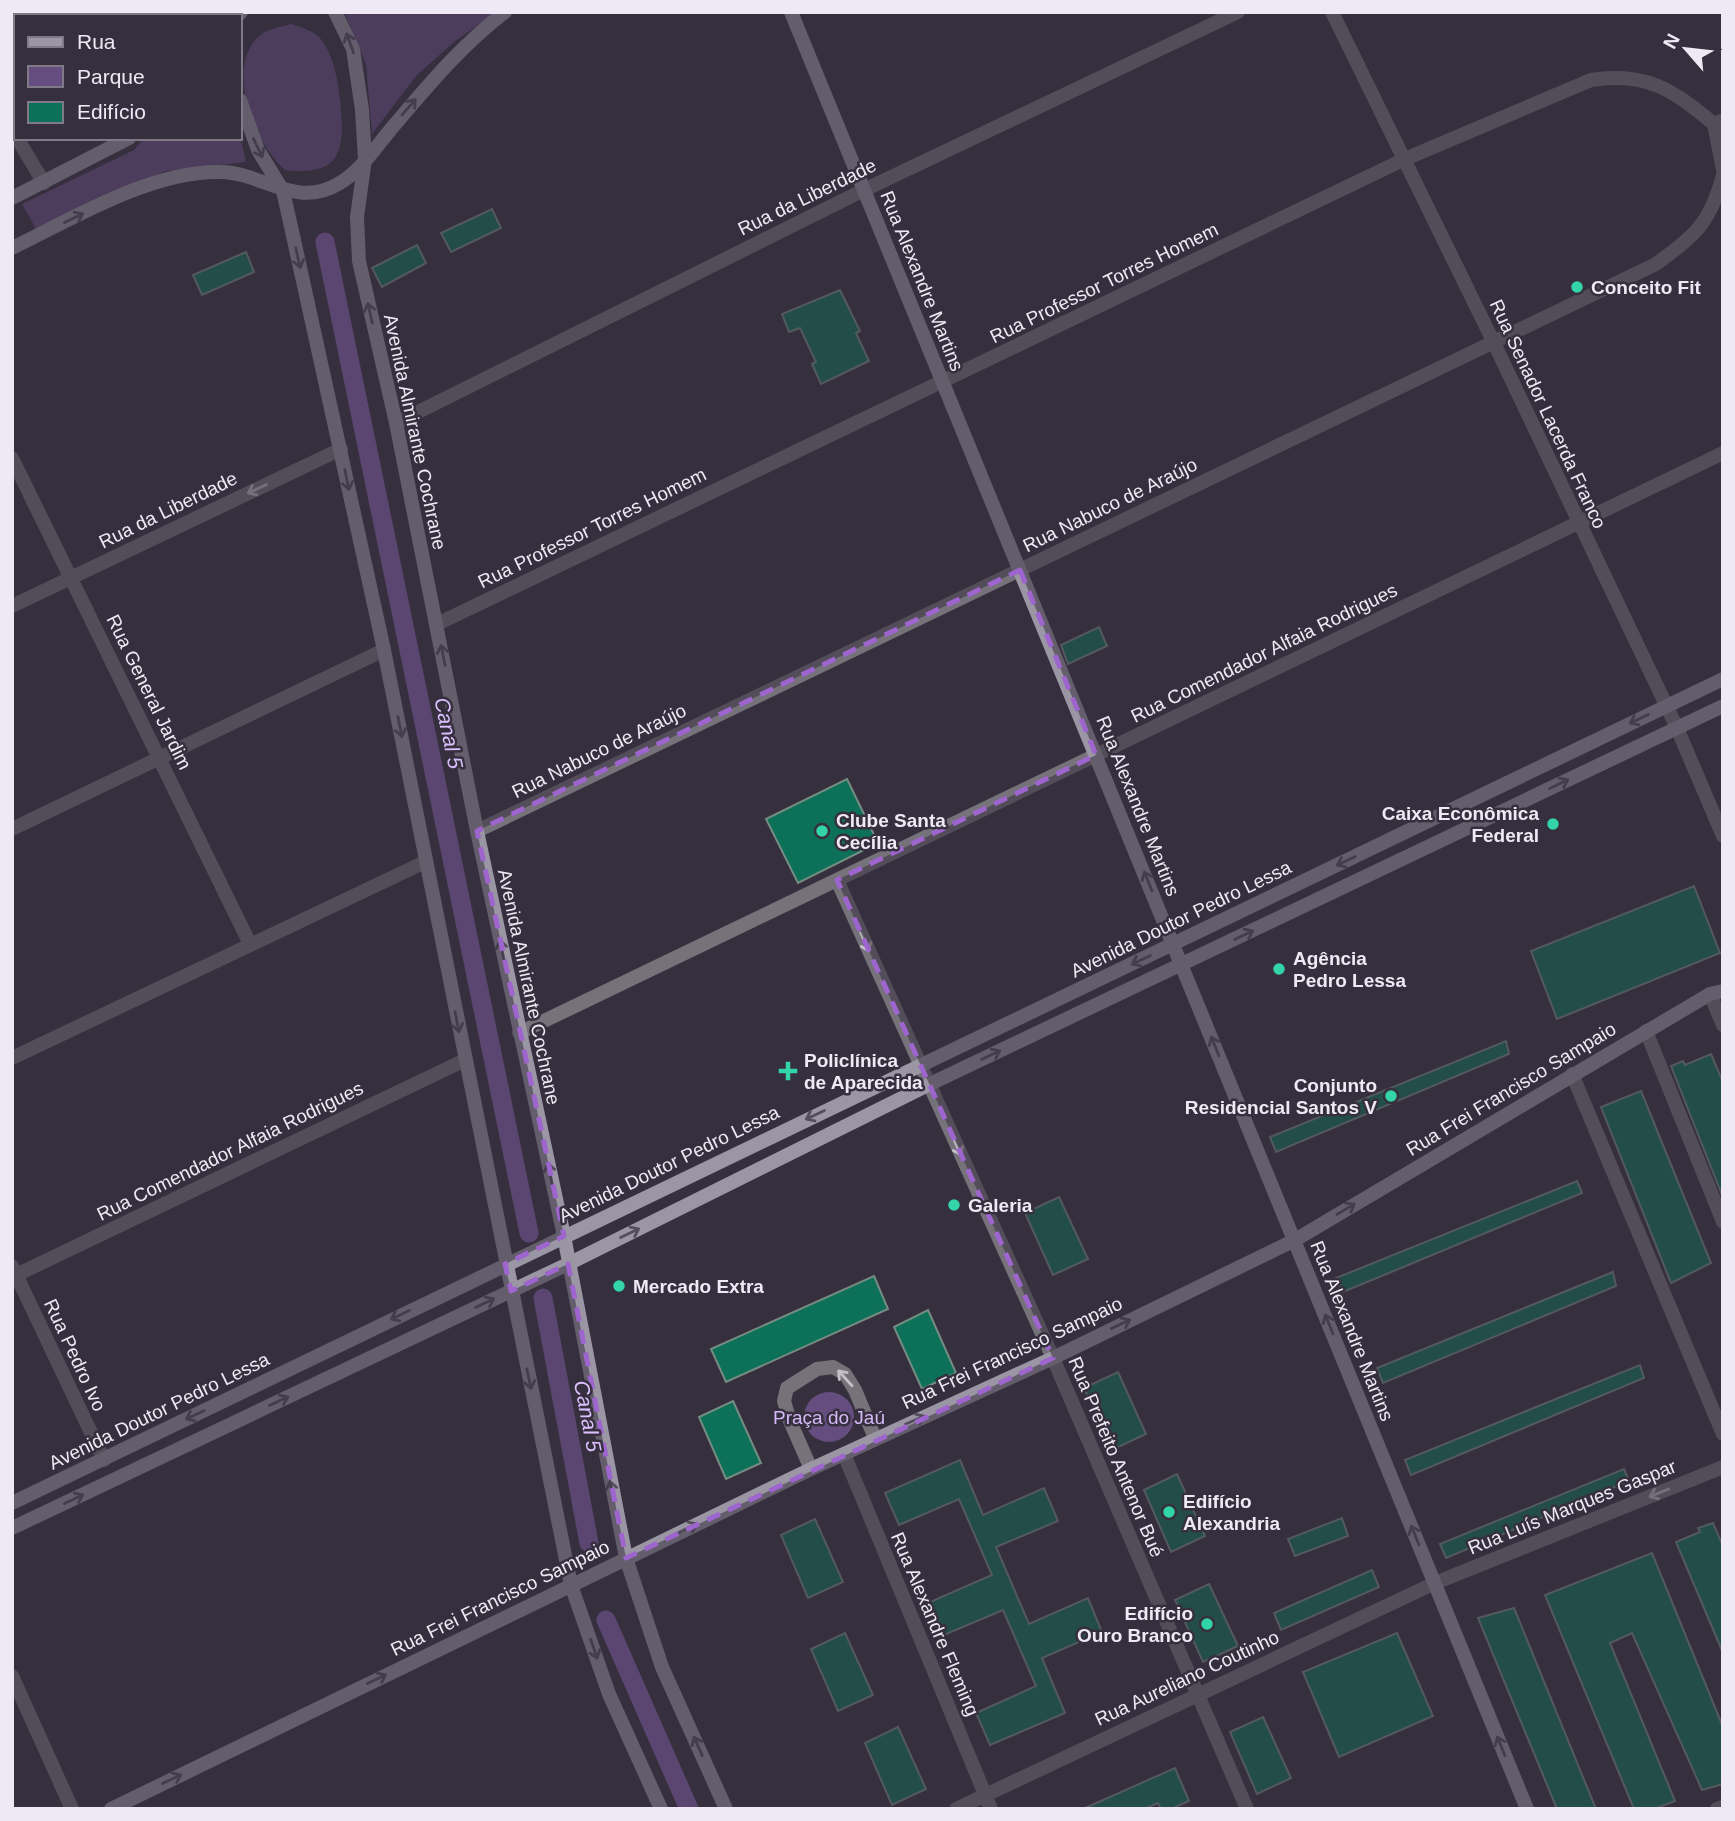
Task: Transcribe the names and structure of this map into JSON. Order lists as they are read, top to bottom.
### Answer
{
  "streets": {
    "main road": [
      "Rua Alexandre Martins",
      "Avenida Almirante Cochrane",
      "Avenida Doutor Pedro Lessa",
      "Rua Frei Francisco Sampaio"
    ],
    "street": [
      "Rua da Liberdade",
      "Rua Professor Torres Homem",
      "Rua Senador Lacerda Franco",
      "Rua Nabuco de Araújo",
      "Rua Comendador Alfaia Rodrigues",
      "Rua General Jardim",
      "Rua Pedro Ivo",
      "Rua Prefeito Antenor Bué",
      "Rua Luís Marques Gaspar",
      "Rua Alexandre Fleming",
      "Rua Aureliano Coutinho"
    ]
  },
  "crossings": [
    ["Rua da Liberdade", "Rua Alexandre Martins"],
    ["Rua da Liberdade", "Avenida Almirante Cochrane"],
    ["Rua da Liberdade", "Rua General Jardim"],
    ["Rua Alexandre Martins", "Rua Professor Torres Homem"],
    ["Rua Alexandre Martins", "Rua Nabuco de Araújo"],
    ["Rua Alexandre Martins", "Rua Comendador Alfaia Rodrigues"],
    ["Rua Alexandre Martins", "Avenida Doutor Pedro Lessa"],
    ["Rua Alexandre Martins", "Rua Frei Francisco Sampaio"],
    ["Rua Alexandre Martins", "Rua Luís Marques Gaspar"],
    ["Rua Alexandre Martins", "Rua Aureliano Coutinho"],
    ["Rua Professor Torres Homem", "Rua Senador Lacerda Franco"],
    ["Rua Professor Torres Homem", "Avenida Almirante Cochrane"],
    ["Rua Professor Torres Homem", "Rua Nabuco de Araújo"],
    ["Rua Senador Lacerda Franco", "Rua Nabuco de Araújo"],
    ["Rua Senador Lacerda Franco", "Rua Comendador Alfaia Rodrigues"],
    ["Rua Senador Lacerda Franco", "Avenida Doutor Pedro Lessa"],
    ["Avenida Almirante Cochrane", "Rua Nabuco de Araújo"],
    ["Avenida Almirante Cochrane", "Rua Comendador Alfaia Rodrigues"],
    ["Avenida Almirante Cochrane", "Avenida Doutor Pedro Lessa"],
    ["Avenida Almirante Cochrane", "Rua Frei Francisco Sampaio"],
    ["Rua Comendador Alfaia Rodrigues", "Rua Pedro Ivo"],
    ["Rua Comendador Alfaia Rodrigues", "Rua Prefeito Antenor Bué"],
    ["Avenida Doutor Pedro Lessa", "Rua Pedro Ivo"],
    ["Avenida Doutor Pedro Lessa", "Rua Prefeito Antenor Bué"],
    ["Rua Frei Francisco Sampaio", "Rua Prefeito Antenor Bué"],
    ["Rua Frei Francisco Sampaio", "Rua Alexandre Fleming"],
    ["Rua Prefeito Antenor Bué", "Rua Aureliano Coutinho"],
    ["Rua Luís Marques Gaspar", "Rua Aureliano Coutinho"],
    ["Rua Alexandre Fleming", "Rua Aureliano Coutinho"]
  ],
  "one_way": [
    "Rua Alexandre Martins",
    "Rua Frei Francisco Sampaio",
    "Rua Prefeito Antenor Bué",
    "Rua Luís Marques Gaspar"
  ],
  "water": ["Canal 5"],
  "parks": ["Praça do Jaú"],
  "places": {
    "other": [
      "Conceito Fit",
      "Caixa Econômica Federal",
      "Clube Santa Cecília",
      "Agência Pedro Lessa",
      "Conjunto Residencial Santos V",
      "Galeria",
      "Mercado Extra",
      "Edifício Alexandria",
      "Edifício Ouro Branco"
    ],
    "health": ["Policlínica de Aparecida"]
  },
  "legend": ["Rua", "Parque", "Edifício"],
  "north": "top left"
}
